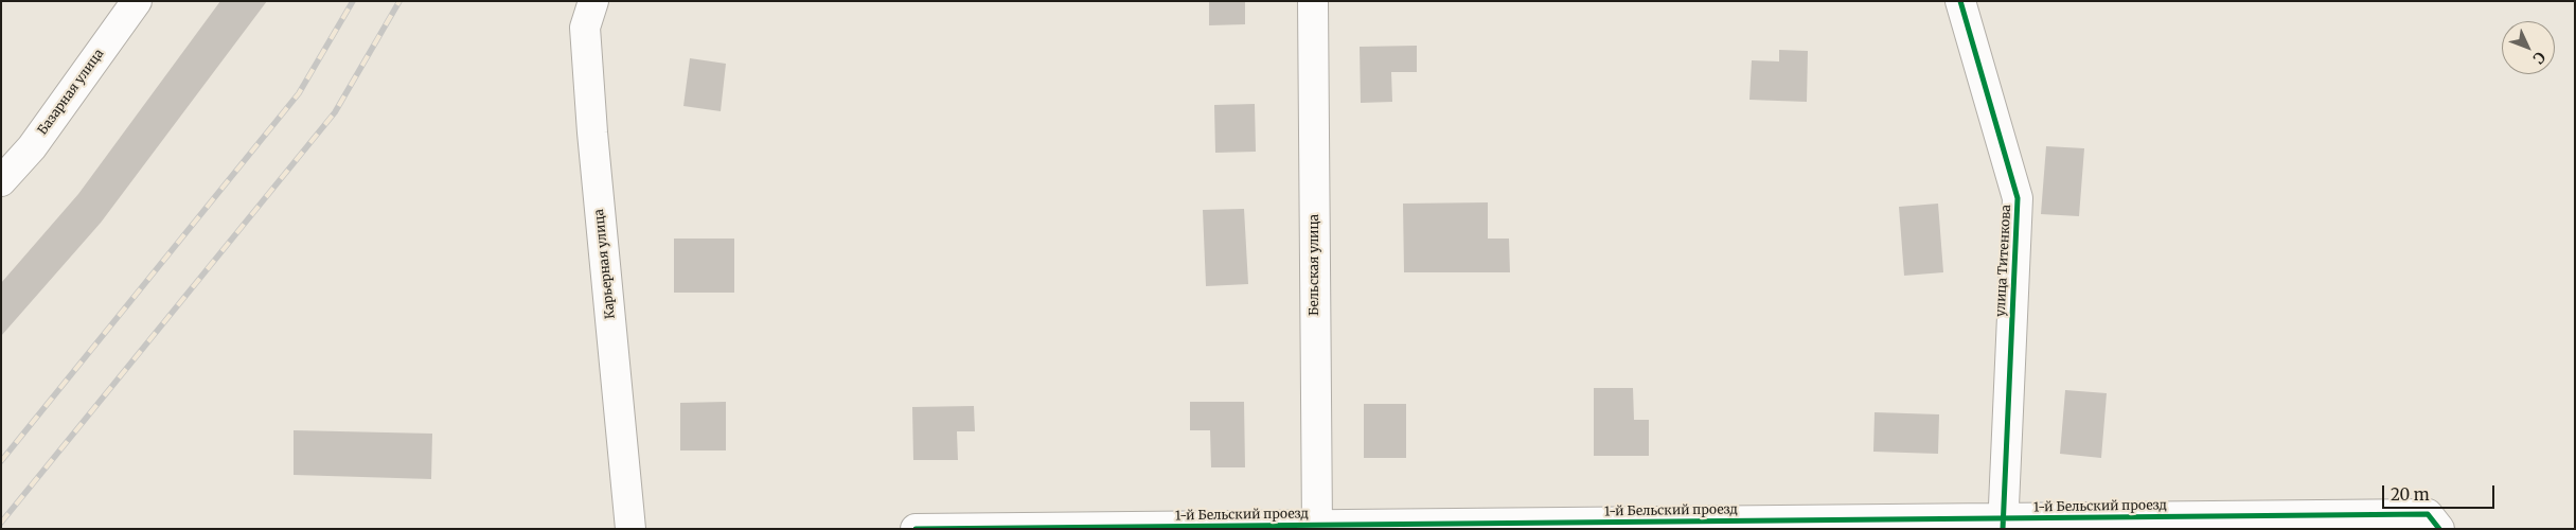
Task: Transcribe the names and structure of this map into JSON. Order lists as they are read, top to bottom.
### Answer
{
  "streets": {
    "street": [
      "Базарная улица",
      "улица Титенкова",
      "Карьерная улица",
      "Бельская улица",
      "1-й Бельский проезд"
    ]
  },
  "crossings": [
    ["улица Титенкова", "1-й Бельский проезд"],
    ["Бельская улица", "1-й Бельский проезд"]
  ],
  "scale_bar": "20 m",
  "north": "bottom right"
}
